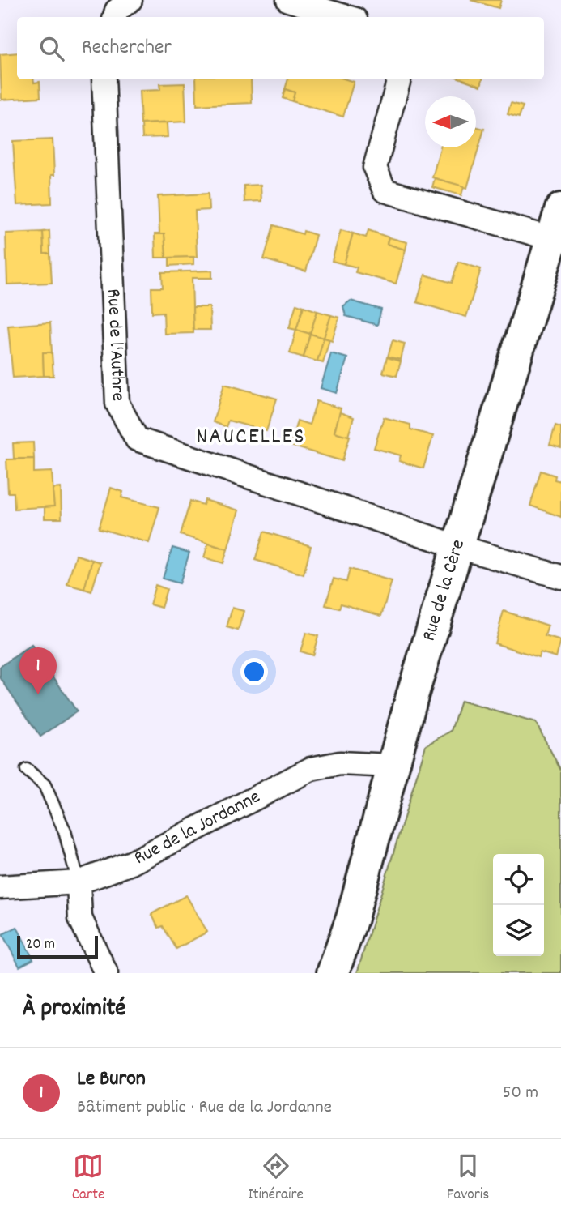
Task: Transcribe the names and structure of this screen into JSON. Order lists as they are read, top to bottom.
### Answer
{
  "streets": {
    "street": ["Rue de l'Authre", "Rue de la Cère", "Rue de la Jordanne"]
  },
  "crossings": [
    ["Rue de l'Authre", "Rue de la Cère"],
    ["Rue de la Cère", "Rue de la Jordanne"]
  ],
  "districts": ["NAUCELLES"],
  "scale_bar": "20 m",
  "north": "left",
  "page": {
    "search": "Rechercher",
    "pins": "1",
    "scale": "20 m",
    "heading": "À proximité",
    "list": [
      {
        "mark": "1",
        "name": "Le Buron",
        "note": "Bâtiment public · Rue de la Jordanne",
        "value": "50 m"
      }
    ],
    "nav": ["Carte", "Itinéraire", "Favoris"]
  }
}
